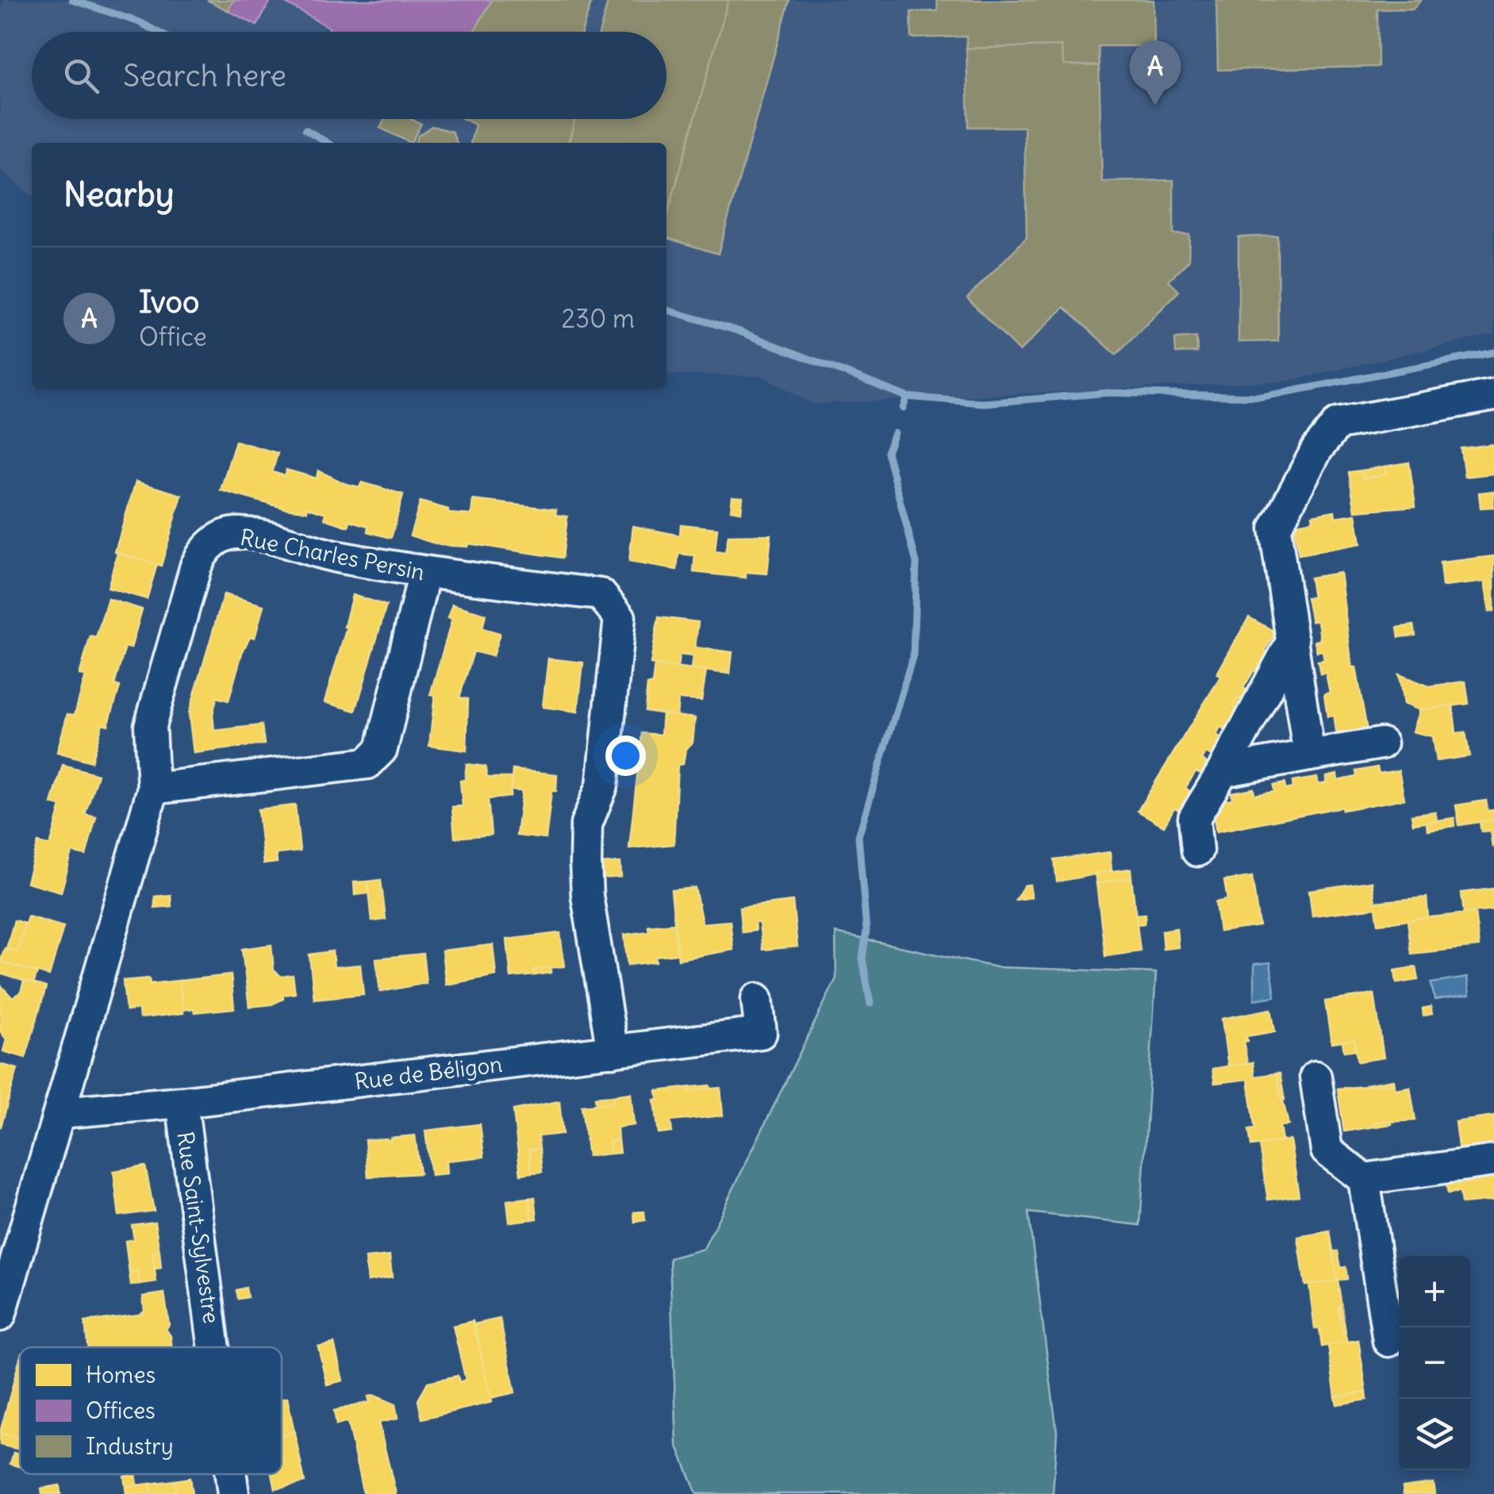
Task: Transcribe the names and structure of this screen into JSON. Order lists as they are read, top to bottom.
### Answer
{
  "streets": {
    "street": ["Rue Charles Persin", "Rue de Béligon", "Rue Saint-Sylvestre"]
  },
  "crossings": [
    ["Rue Charles Persin", "Rue de Béligon"],
    ["Rue de Béligon", "Rue Saint-Sylvestre"]
  ],
  "legend": ["Homes", "Offices", "Industry"],
  "page": {
    "search": "Search here",
    "pins": "A",
    "heading": "Nearby",
    "list": [
      {
        "mark": "A",
        "name": "Ivoo",
        "note": "Office",
        "value": "230 m"
      }
    ],
    "map_buttons": ["+", "−"]
  }
}
